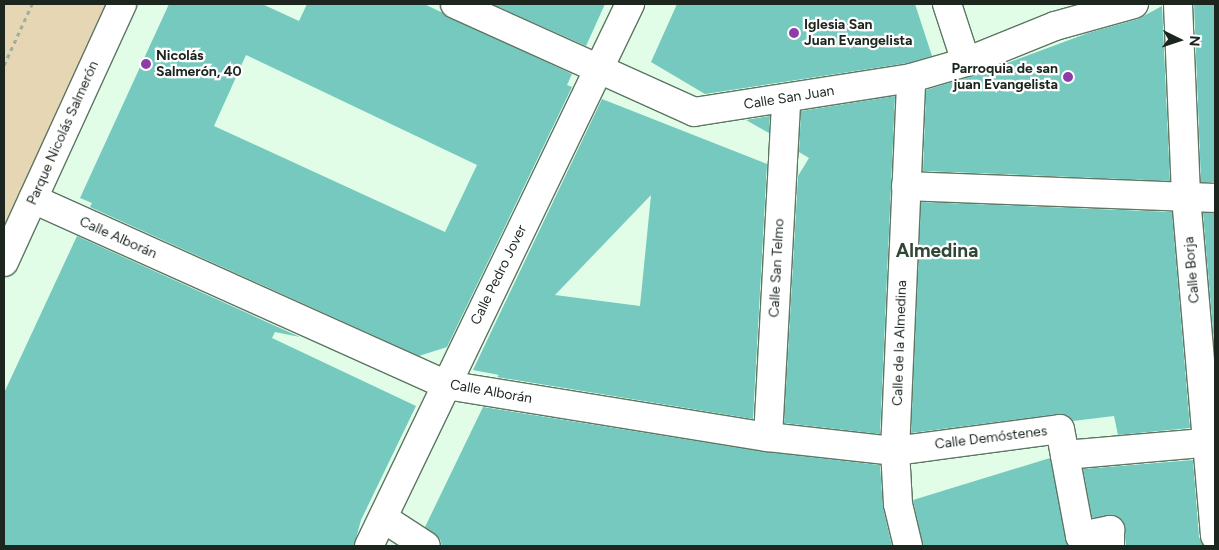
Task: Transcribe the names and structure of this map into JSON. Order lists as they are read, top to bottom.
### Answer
{
  "streets": {
    "street": [
      "Calle San Juan",
      "Parque Nicolás Salmerón",
      "Calle Alborán",
      "Calle San Telmo",
      "Calle Borja",
      "Calle Pedro Jover",
      "Calle de la Almedina",
      "Calle Demóstenes"
    ]
  },
  "crossings": [
    ["Calle San Juan", "Calle San Telmo"],
    ["Calle San Juan", "Calle Pedro Jover"],
    ["Calle San Juan", "Calle de la Almedina"],
    ["Parque Nicolás Salmerón", "Calle Alborán"],
    ["Calle Alborán", "Calle San Telmo"],
    ["Calle Alborán", "Calle Pedro Jover"],
    ["Calle Alborán", "Calle de la Almedina"],
    ["Calle Alborán", "Calle Demóstenes"],
    ["Calle de la Almedina", "Calle Demóstenes"]
  ],
  "districts": ["Almedina"],
  "places": ["Iglesia San Juan Evangelista", "Nicolás Salmerón, 40", "Parroquia de san juan Evangelista"],
  "north": "right"
}
